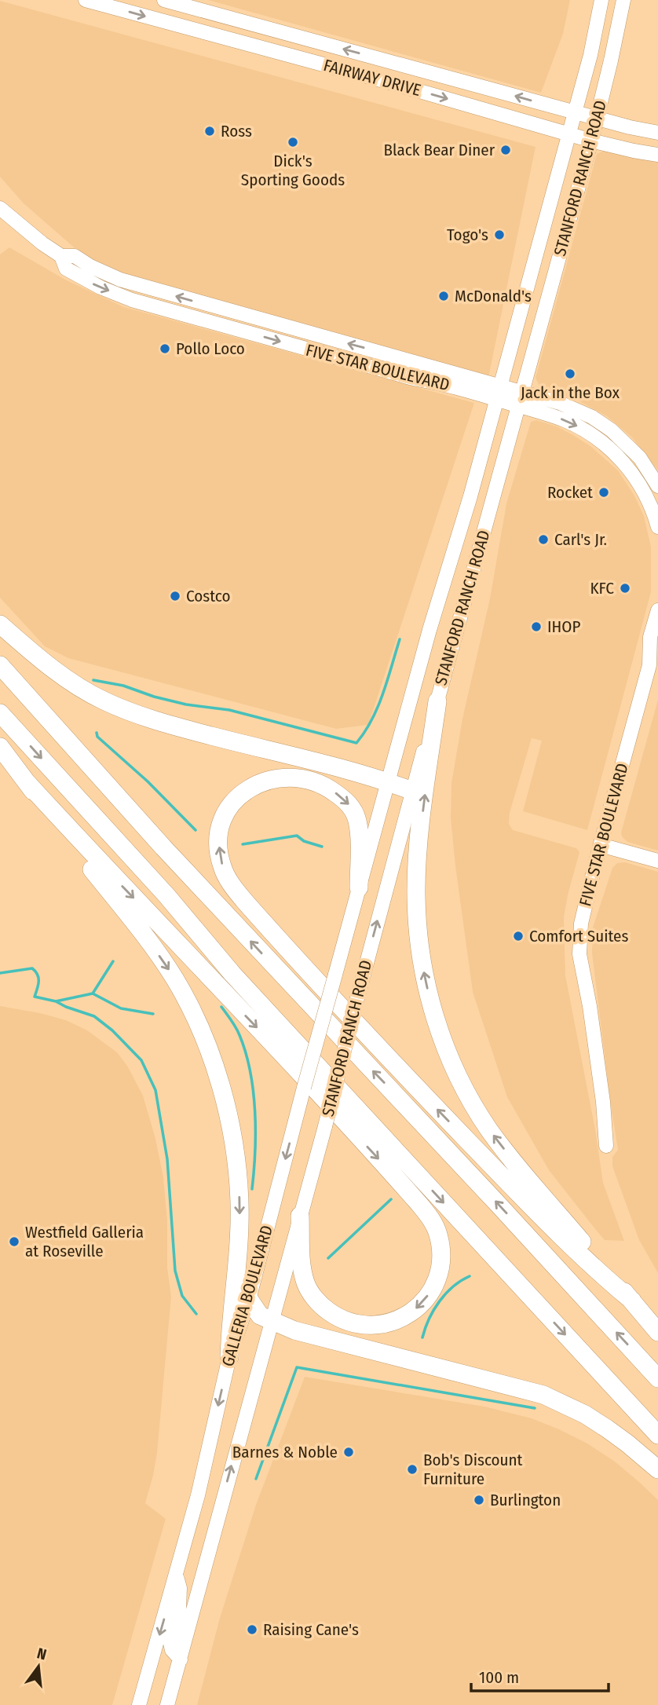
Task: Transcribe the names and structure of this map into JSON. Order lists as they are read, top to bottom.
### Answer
{
  "streets": {
    "main road": [
      "FAIRWAY DRIVE",
      "STANFORD RANCH ROAD",
      "FIVE STAR BOULEVARD",
      "GALLERIA BOULEVARD"
    ]
  },
  "crossings": [
    ["FAIRWAY DRIVE", "STANFORD RANCH ROAD"],
    ["STANFORD RANCH ROAD", "FIVE STAR BOULEVARD"],
    ["STANFORD RANCH ROAD", "GALLERIA BOULEVARD"]
  ],
  "places": [
    "Ross",
    "Dick's Sporting Goods",
    "Black Bear Diner",
    "Togo's",
    "McDonald's",
    "Pollo Loco",
    "Jack in the Box",
    "Rocket",
    "Carl's Jr.",
    "KFC",
    "Costco",
    "IHOP",
    "Comfort Suites",
    "Westfield Galleria at Roseville",
    "Barnes & Noble",
    "Bob's Discount Furniture",
    "Burlington",
    "Raising Cane's"
  ],
  "scale_bar": "100 m",
  "north": "top"
}
